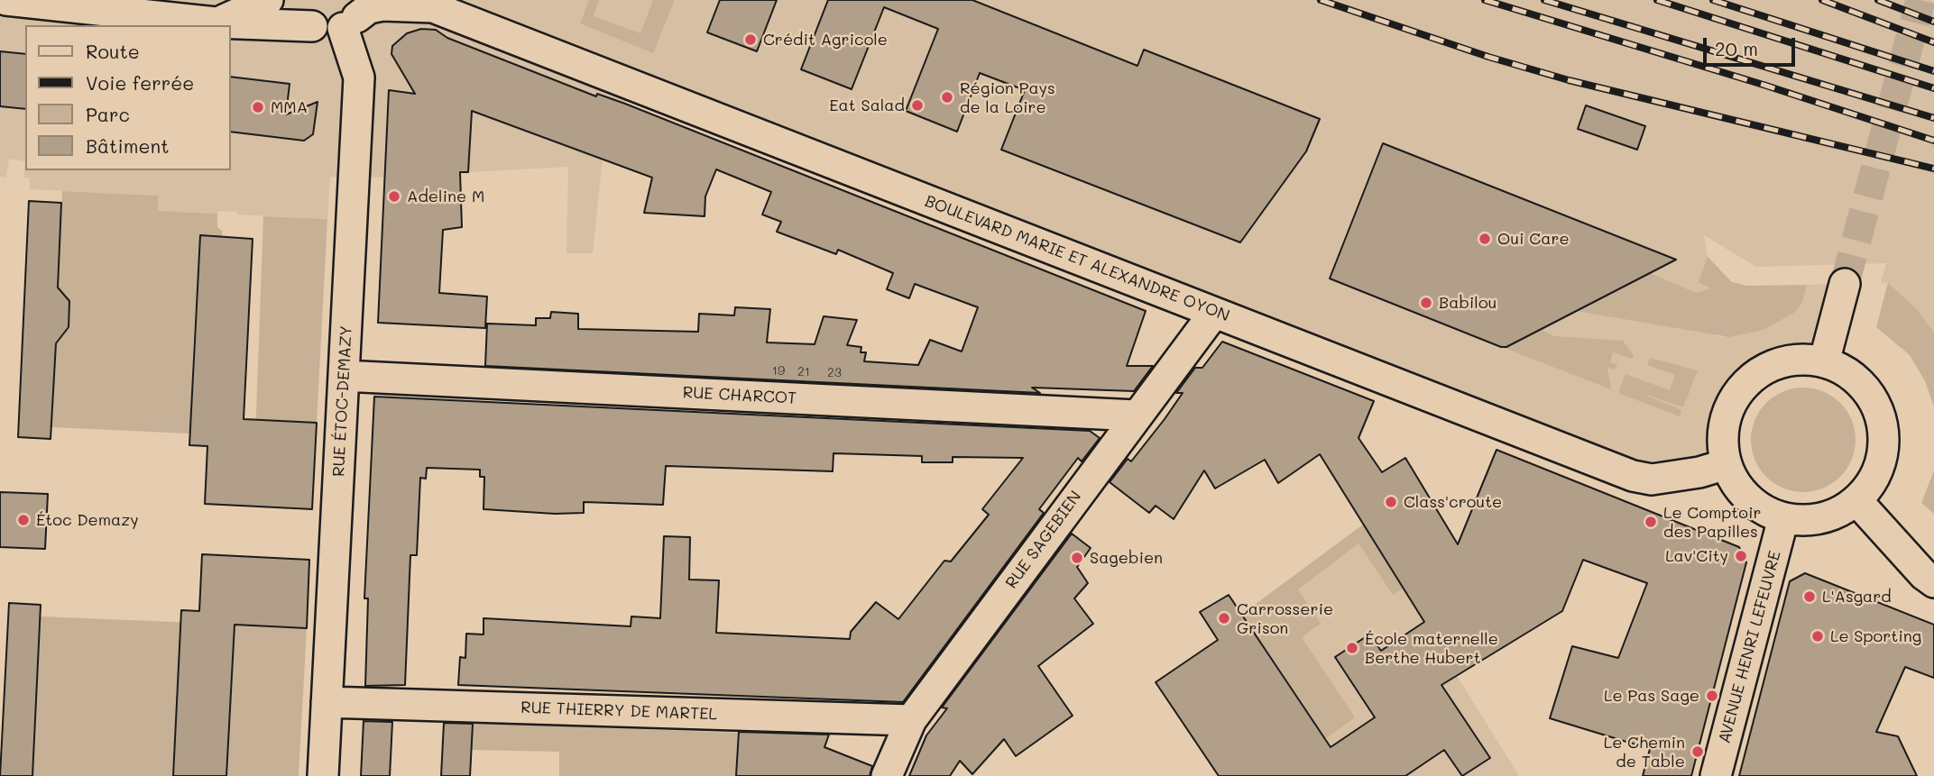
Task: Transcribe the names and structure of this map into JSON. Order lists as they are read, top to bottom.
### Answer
{
  "streets": {
    "street": [
      "BOULEVARD MARIE ET ALEXANDRE OYON",
      "RUE CHARCOT",
      "RUE ÉTOC-DEMAZY",
      "RUE SAGEBIEN",
      "AVENUE HENRI LEFEUVRE",
      "RUE THIERRY DE MARTEL"
    ]
  },
  "crossings": [
    ["BOULEVARD MARIE ET ALEXANDRE OYON", "RUE ÉTOC-DEMAZY"],
    ["BOULEVARD MARIE ET ALEXANDRE OYON", "RUE SAGEBIEN"],
    ["BOULEVARD MARIE ET ALEXANDRE OYON", "AVENUE HENRI LEFEUVRE"],
    ["RUE CHARCOT", "RUE ÉTOC-DEMAZY"],
    ["RUE CHARCOT", "RUE SAGEBIEN"],
    ["RUE ÉTOC-DEMAZY", "RUE THIERRY DE MARTEL"],
    ["RUE SAGEBIEN", "RUE THIERRY DE MARTEL"]
  ],
  "places": [
    "Crédit Agricole",
    "Région Pays de la Loire",
    "Eat Salad",
    "MMA",
    "Adeline M",
    "Oui Care",
    "Babilou",
    "Class'croute",
    "Étoc Demazy",
    "Le Comptoir des Papilles",
    "Lav'City",
    "Sagebien",
    "L'Asgard",
    "Carrosserie Grison",
    "Le Sporting",
    "École maternelle Berthe Hubert",
    "Le Pas Sage",
    "Le Chemin de Table"
  ],
  "house_numbers": ["19", "21", "23"],
  "legend": [
    "Route",
    "Voie ferrée",
    "Parc",
    "Bâtiment"
  ],
  "scale_bar": "20 m"
}
